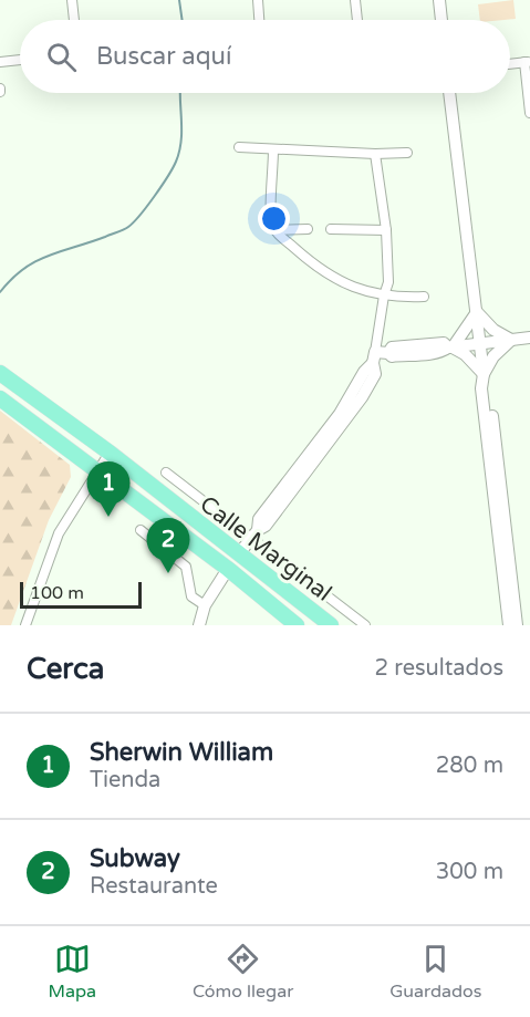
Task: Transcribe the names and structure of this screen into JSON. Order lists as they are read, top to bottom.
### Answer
{
  "streets": {
    "street": ["Calle Marginal"]
  },
  "scale_bar": "100 m",
  "page": {
    "search": "Buscar aquí",
    "pins": ["1", "2"],
    "scale": "100 m",
    "heading": ["Cerca", "2 resultados"],
    "list": [
      {
        "mark": "1",
        "name": "Sherwin William",
        "note": "Tienda",
        "value": "280 m"
      },
      {
        "mark": "2",
        "name": "Subway",
        "note": "Restaurante",
        "value": "300 m"
      }
    ],
    "nav": ["Mapa", "Cómo llegar", "Guardados"]
  }
}
